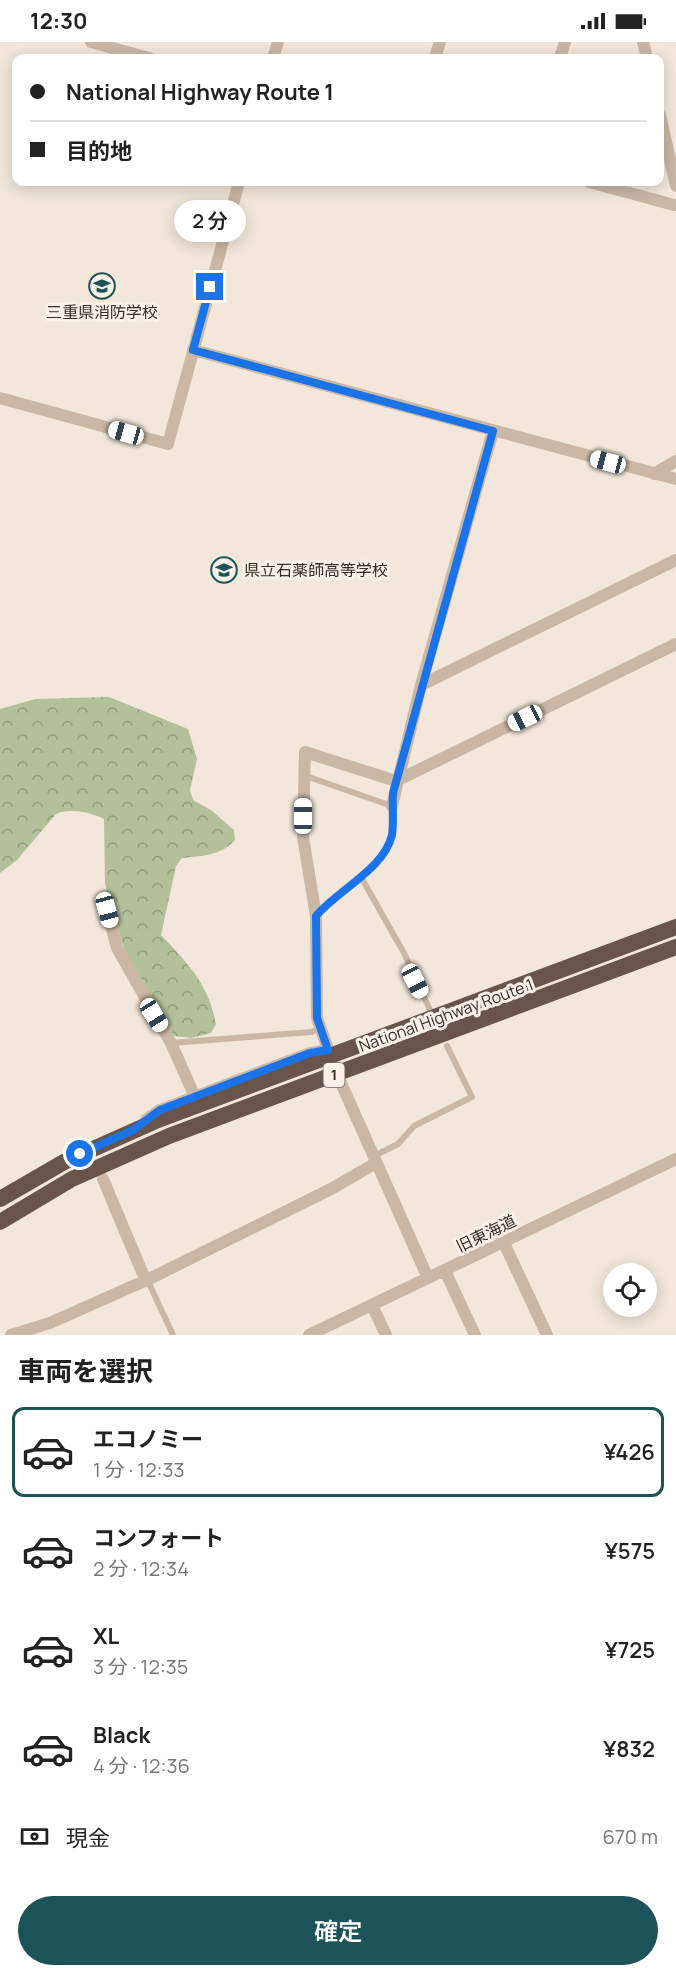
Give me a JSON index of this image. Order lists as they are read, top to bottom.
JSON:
{
  "streets": {
    "highway": ["National Highway Route 1", "1"],
    "street": ["旧東海道"]
  },
  "places": {
    "school or university": ["三重県消防学校", "県立石薬師高等学校"]
  },
  "page": {
    "status": "12:30",
    "banner": ["National Highway Route 1", "目的地"],
    "bubble": "2 分",
    "heading": "車両を選択",
    "list": [
      {
        "name": "エコノミー",
        "note": "1 分 · 12:33",
        "value": "¥426"
      },
      {
        "name": "コンフォート",
        "note": "2 分 · 12:34",
        "value": "¥575"
      },
      {
        "name": "XL",
        "note": "3 分 · 12:35",
        "value": "¥725"
      },
      {
        "name": "Black",
        "note": "4 分 · 12:36",
        "value": "¥832"
      }
    ],
    "pay": ["現金", "670 m"],
    "buttons": "確定"
  }
}
